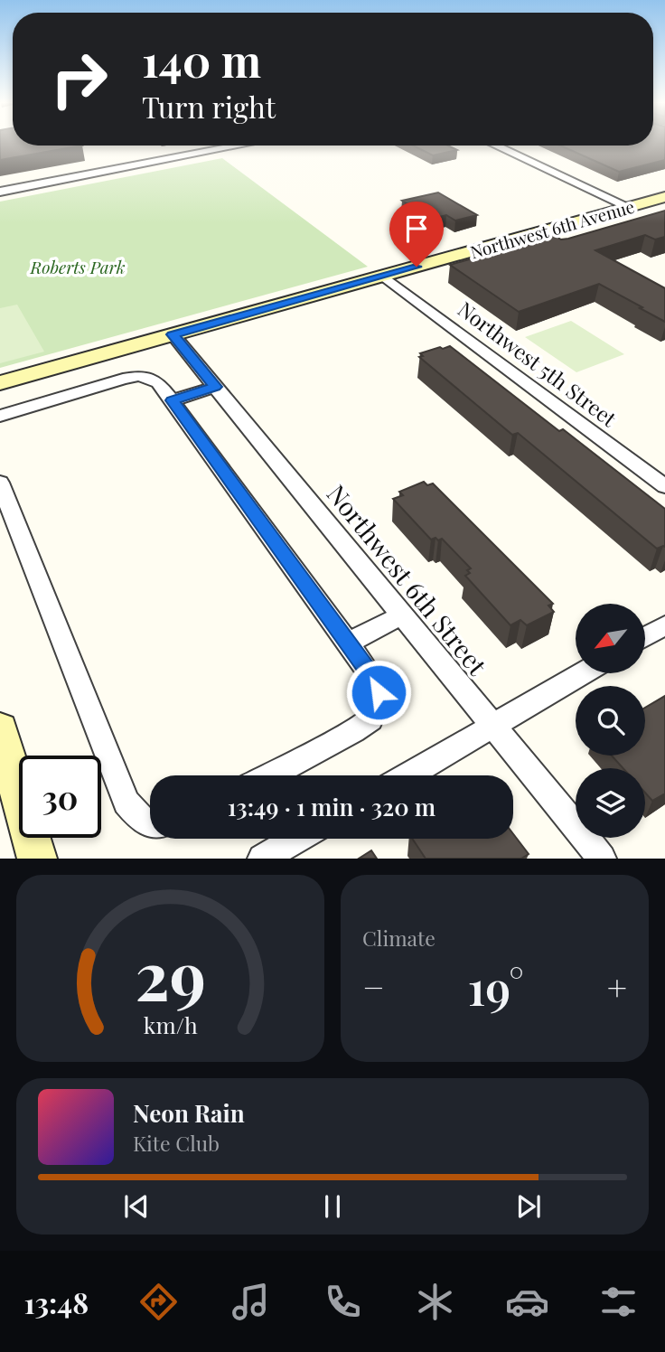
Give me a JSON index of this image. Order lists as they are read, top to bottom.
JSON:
{
  "streets": {
    "street": ["Northwest 6th Avenue", "Northwest 5th Street", "Northwest 6th Street"]
  },
  "crossings": [
    ["Northwest 6th Avenue", "Northwest 5th Street"],
    ["Northwest 6th Avenue", "Northwest 6th Street"]
  ],
  "parks": ["Roberts Park"],
  "north": "bottom left",
  "page": {
    "turn": ["140 m", "Turn right"],
    "limit": "30",
    "trip": "13:49 · 1 min · 320 m",
    "tile": "Climate",
    "heat": ["−", "19°", "+"],
    "song": ["Neon Rain", "Kite Club"],
    "tabs": "13:48",
    "gauge": ["29", "km/h"]
  }
}
